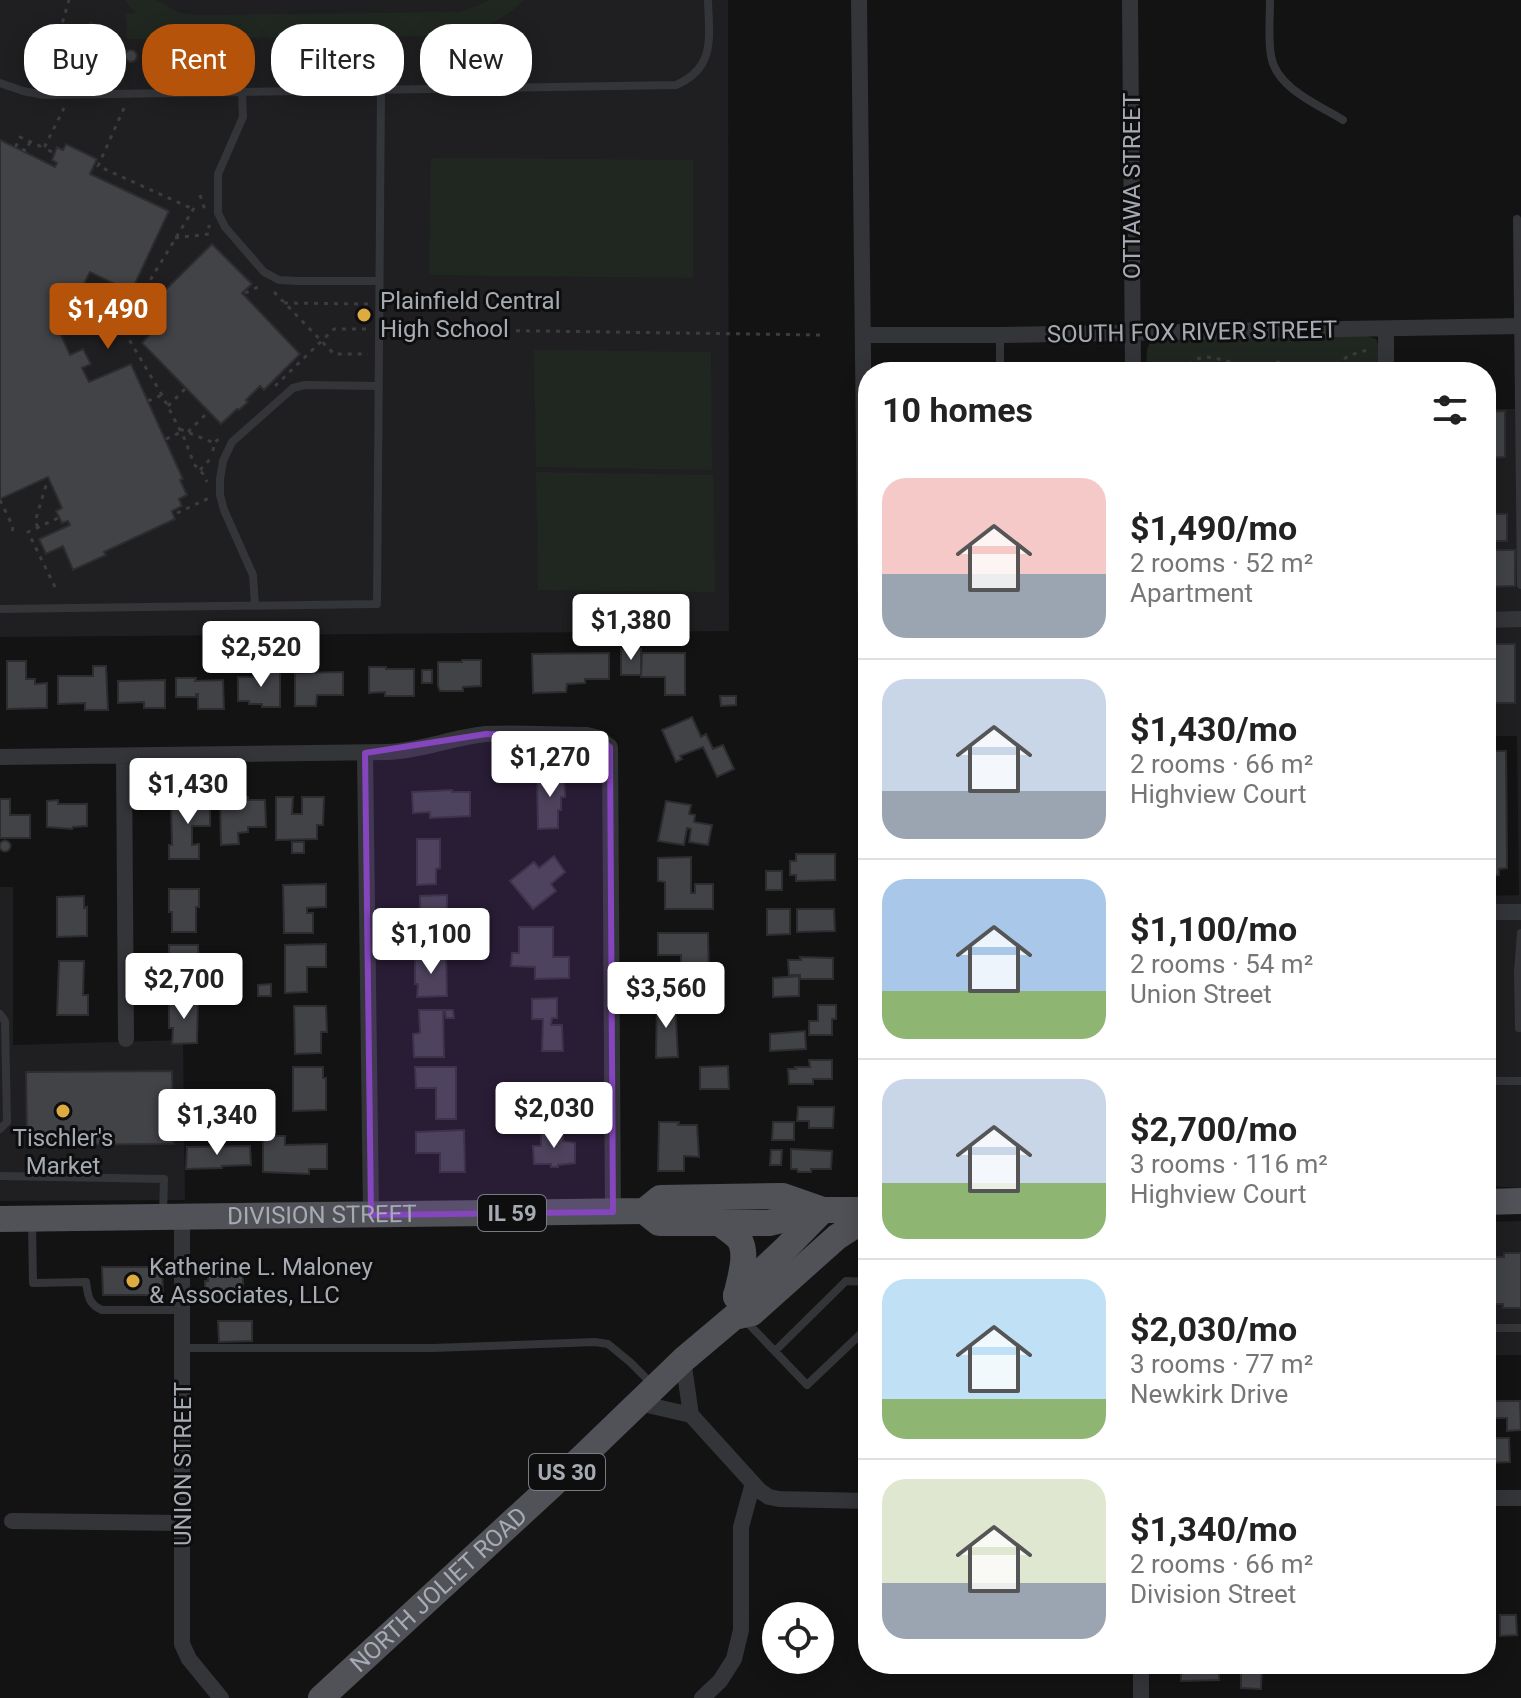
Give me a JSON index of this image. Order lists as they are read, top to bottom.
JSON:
{
  "streets": {
    "main road": [
      "IL 59",
      "DIVISION STREET",
      "US 30",
      "NORTH JOLIET ROAD"
    ],
    "street": ["OTTAWA STREET", "SOUTH FOX RIVER STREET", "UNION STREET"]
  },
  "crossings": [
    ["OTTAWA STREET", "SOUTH FOX RIVER STREET"],
    ["DIVISION STREET", "UNION STREET"],
    ["DIVISION STREET", "NORTH JOLIET ROAD"]
  ],
  "places": ["Plainfield Central High School", "Tischler's Market", "Katherine L. Maloney & Associates, LLC"],
  "page": {
    "chip": [
      "Buy",
      "Rent",
      "Filters",
      "New"
    ],
    "price": [
      "$1,490",
      "$1,380",
      "$2,520",
      "$1,270",
      "$1,430",
      "$1,100",
      "$2,700",
      "$3,560",
      "$2,030",
      "$1,340"
    ],
    "heading": "10 homes",
    "list": [
      {
        "name": "$1,490/mo",
        "note": "2 rooms · 52 m² · Apartment"
      },
      {
        "name": "$1,430/mo",
        "note": "2 rooms · 66 m² · Highview Court"
      },
      {
        "name": "$1,100/mo",
        "note": "2 rooms · 54 m² · Union Street"
      },
      {
        "name": "$2,700/mo",
        "note": "3 rooms · 116 m² · Highview Court"
      },
      {
        "name": "$2,030/mo",
        "note": "3 rooms · 77 m² · Newkirk Drive"
      },
      {
        "name": "$1,340/mo",
        "note": "2 rooms · 66 m² · Division Street"
      }
    ]
  }
}
